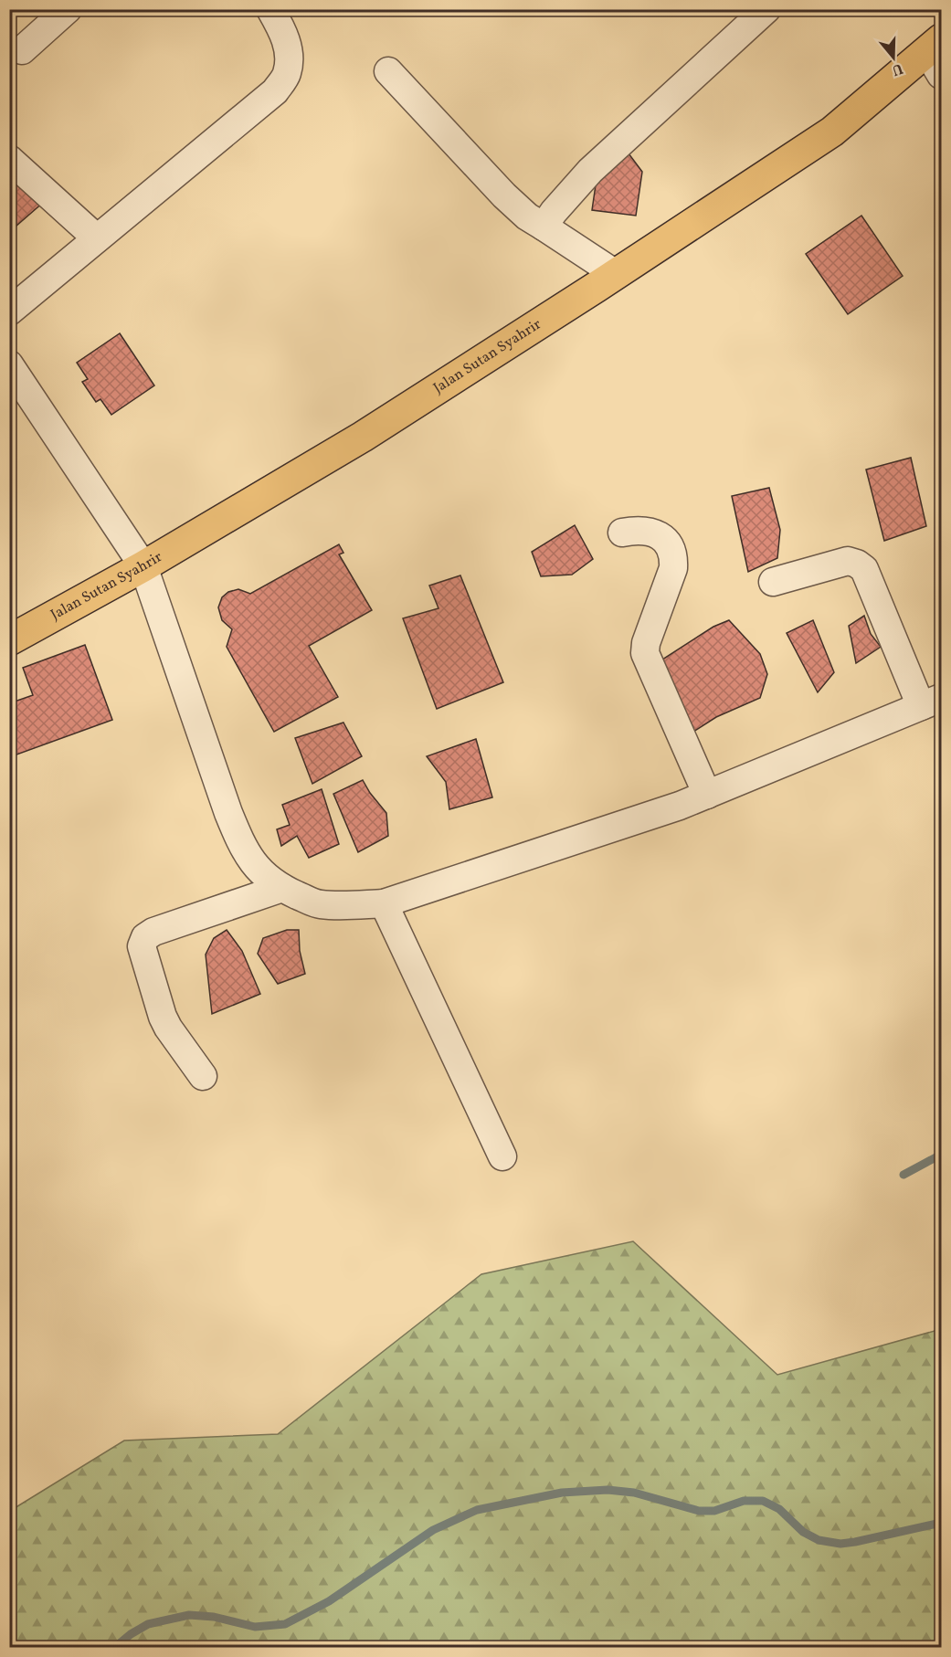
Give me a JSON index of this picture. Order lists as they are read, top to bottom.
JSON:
{
  "streets": {
    "highway": ["Jalan Sutan Syahrir"]
  },
  "north": "bottom"
}
